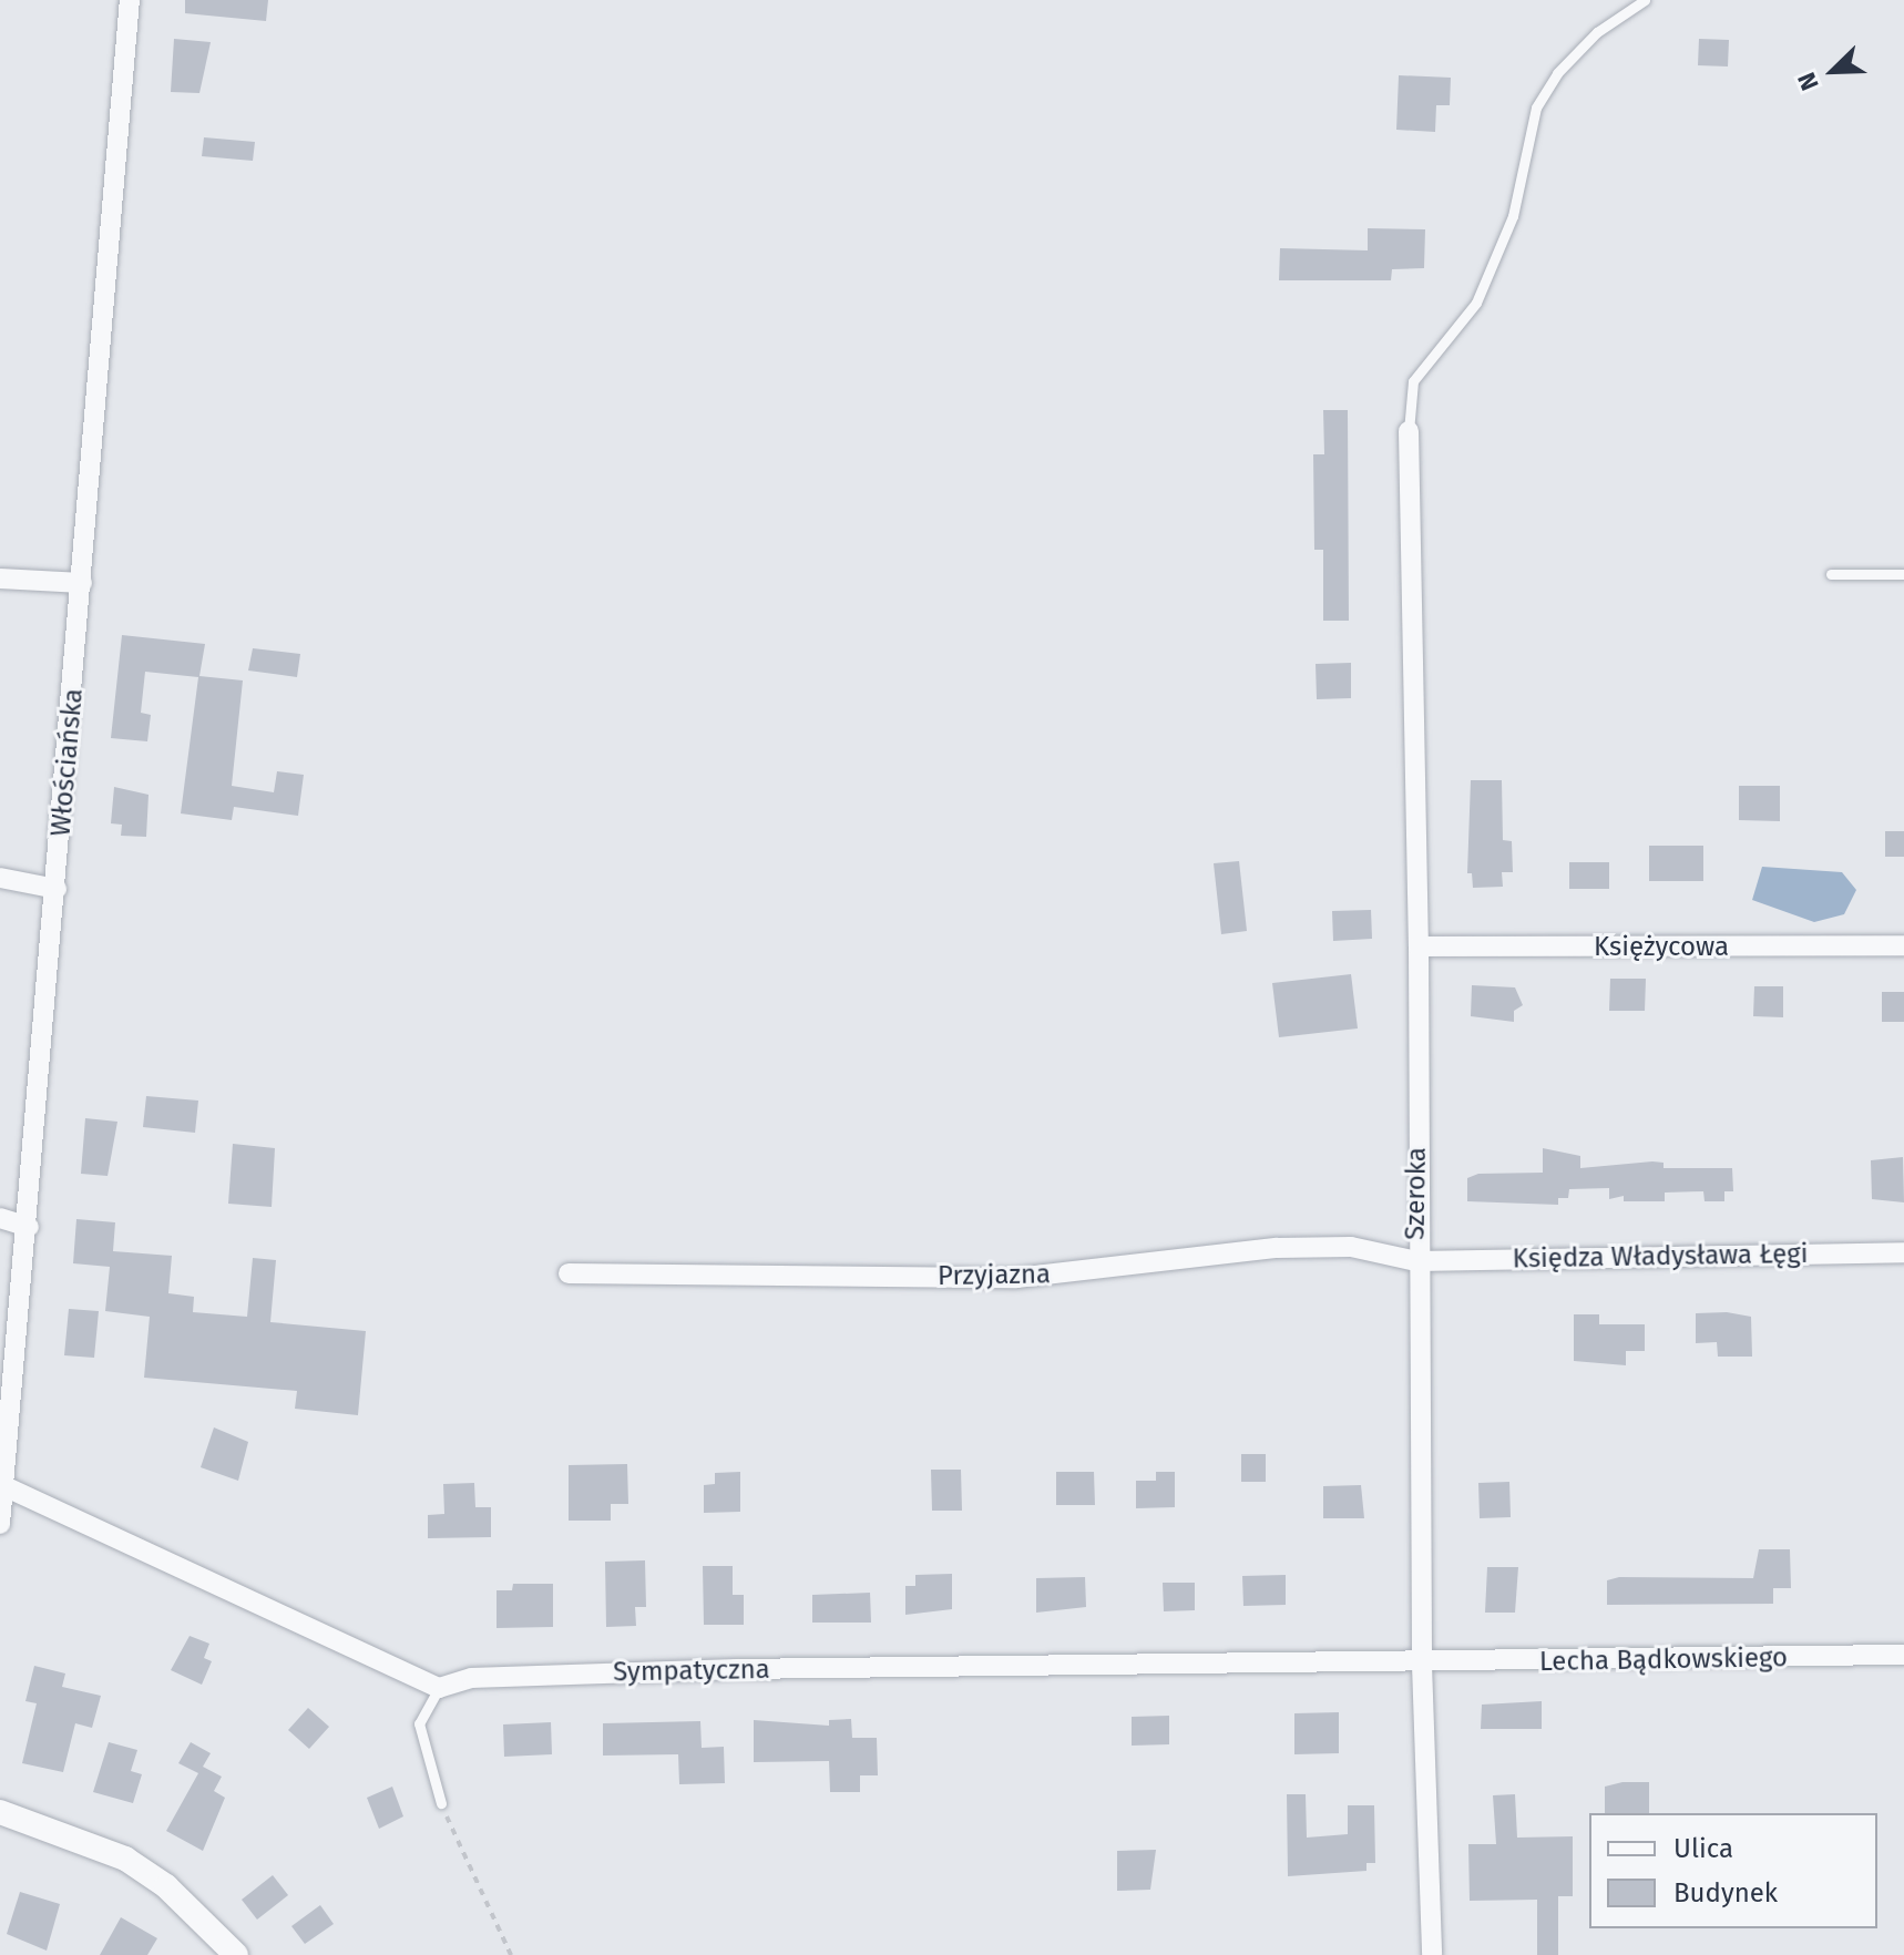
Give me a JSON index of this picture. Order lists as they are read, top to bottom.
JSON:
{
  "streets": {
    "street": [
      "Włościańska",
      "Księżycowa",
      "Szeroka",
      "Księdza Władysława Łęgi",
      "Przyjazna",
      "Lecha Bądkowskiego",
      "Sympatyczna"
    ]
  },
  "crossings": [
    ["Księżycowa", "Szeroka"],
    ["Szeroka", "Księdza Władysława Łęgi"],
    ["Szeroka", "Przyjazna"],
    ["Szeroka", "Lecha Bądkowskiego"],
    ["Szeroka", "Sympatyczna"],
    ["Księdza Władysława Łęgi", "Przyjazna"],
    ["Lecha Bądkowskiego", "Sympatyczna"]
  ],
  "legend": ["Ulica", "Budynek"],
  "north": "bottom left"
}
